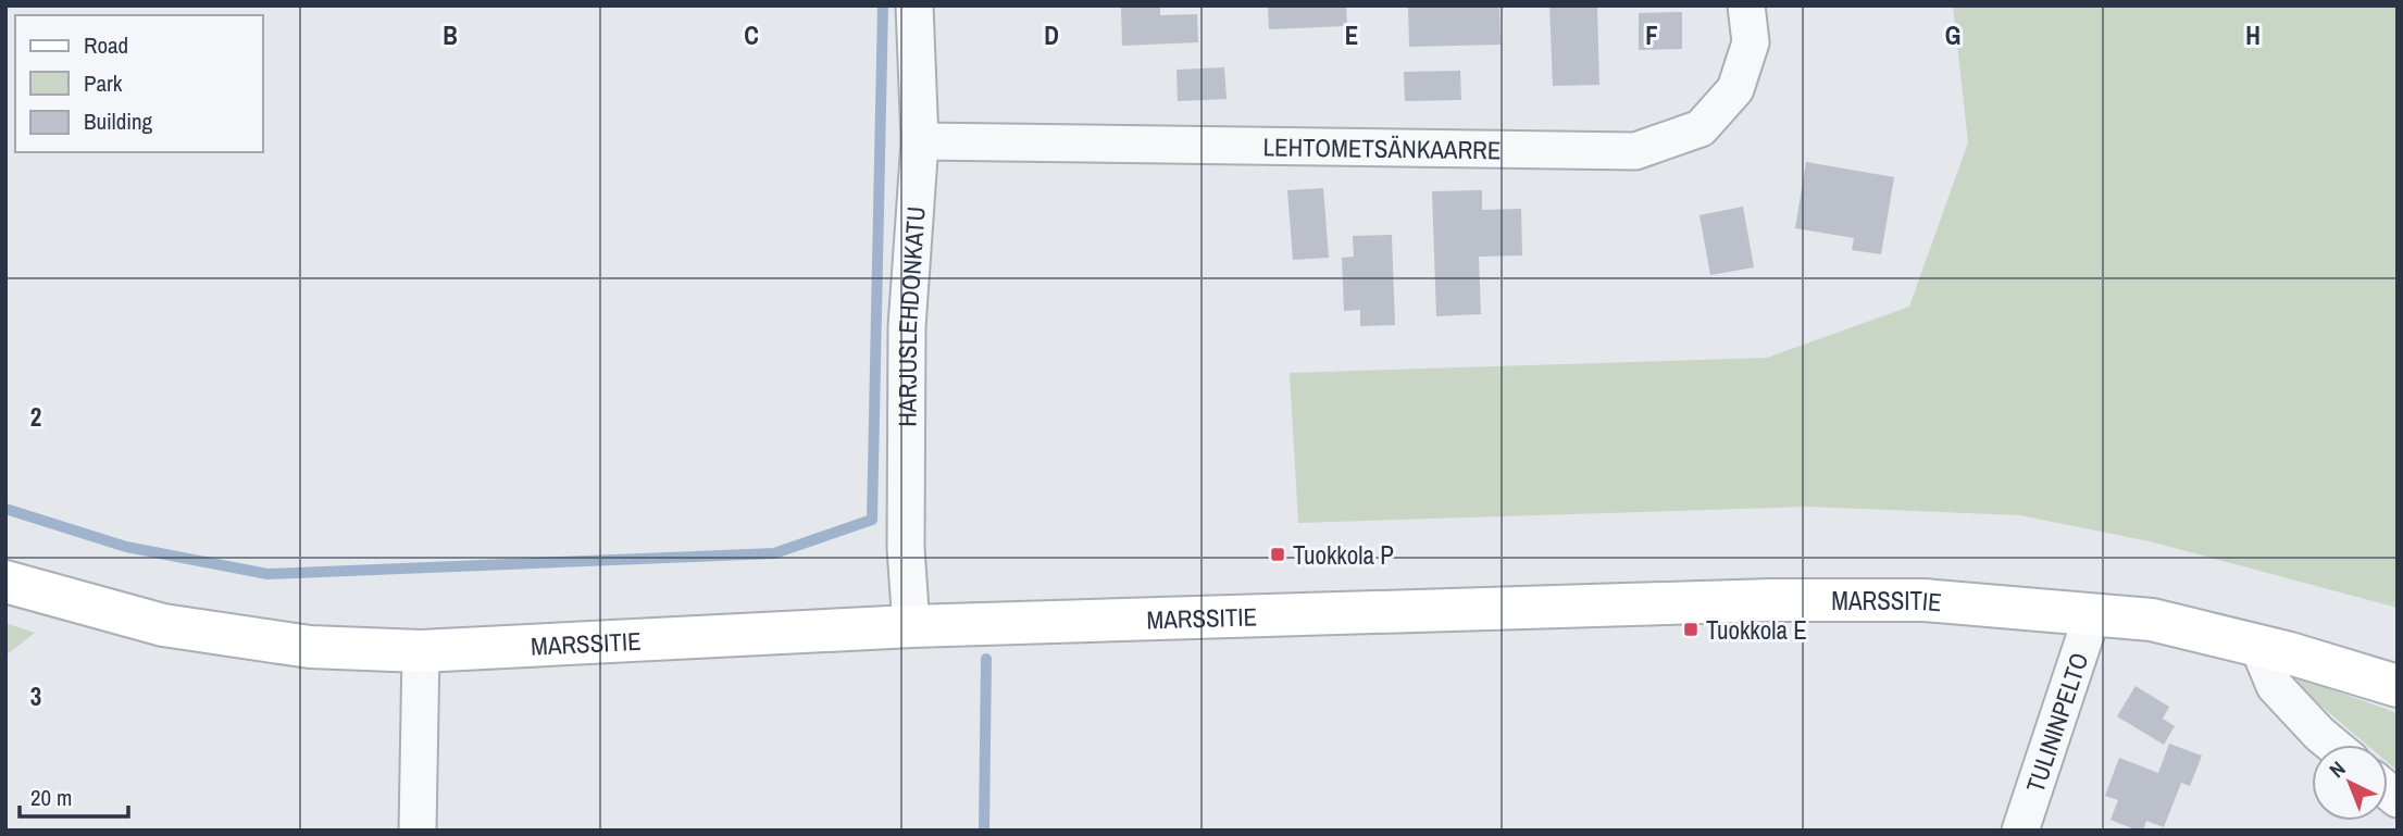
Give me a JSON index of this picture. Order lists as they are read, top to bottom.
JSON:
{
  "streets": {
    "main road": ["MARSSITIE"],
    "street": ["LEHTOMETSÄNKAARRE", "HARJUSLEHDONKATU", "TULININPELTO"]
  },
  "crossings": [
    ["LEHTOMETSÄNKAARRE", "HARJUSLEHDONKATU"],
    ["HARJUSLEHDONKATU", "MARSSITIE"],
    ["MARSSITIE", "TULININPELTO"]
  ],
  "places": {
    "transit": ["Tuokkola P", "Tuokkola E"]
  },
  "legend": ["Road", "Park", "Building"],
  "scale_bar": "20 m",
  "north": "top left",
  "grid": {
    "columns": [
      "B",
      "C",
      "D",
      "E",
      "F",
      "G",
      "H"
    ],
    "rows": ["2", "3"]
  }
}
